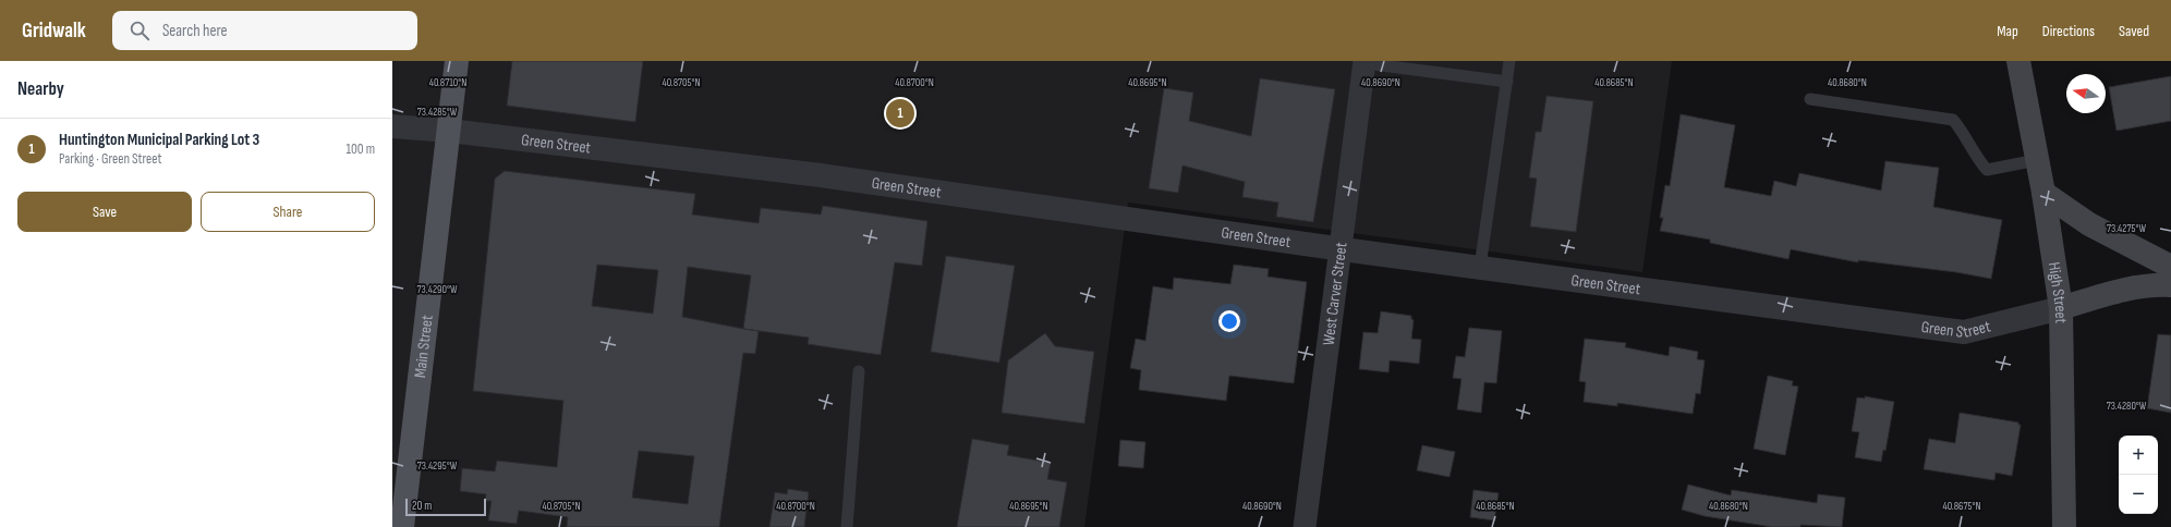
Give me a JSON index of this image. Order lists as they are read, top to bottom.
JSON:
{
  "streets": {
    "main road": ["High Street", "Main Street"],
    "street": ["Green Street", "West Carver Street"]
  },
  "crossings": [
    ["Green Street", "High Street"],
    ["Green Street", "West Carver Street"],
    ["Green Street", "Main Street"]
  ],
  "scale_bar": "20 m",
  "north": "left",
  "page": {
    "header": "Gridwalk",
    "search": "Search here",
    "nav": ["Map", "Directions", "Saved"],
    "heading": "Nearby",
    "pins": "1",
    "list": [
      {
        "mark": "1",
        "name": "Huntington Municipal Parking Lot 3",
        "note": "Parking · Green Street",
        "value": "100 m"
      }
    ],
    "buttons": ["Save", "Share"],
    "map_buttons": ["+", "−"],
    "scale": "20 m"
  },
  "coordinates": [
    "40.8710°N",
    "40.8705°N",
    "40.8700°N",
    "40.8680°N",
    "40.8695°N",
    "40.8690°N",
    "40.8685°N",
    "73.4285°W",
    "73.4275°W",
    "73.4290°W",
    "73.4280°W",
    "73.4295°W",
    "40.8675°N"
  ]
}
